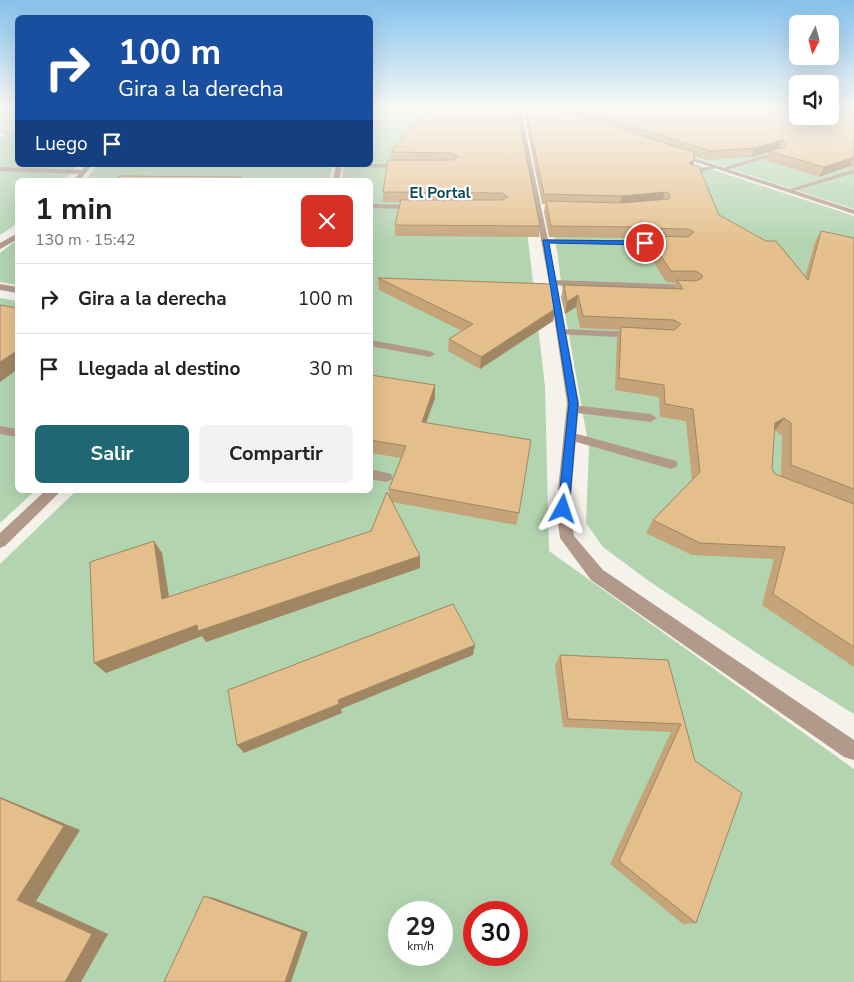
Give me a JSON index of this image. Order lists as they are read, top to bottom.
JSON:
{
  "districts": ["El Portal"],
  "north": "bottom",
  "page": {
    "turn": ["100 m", "Gira a la derecha"],
    "then": "Luego",
    "heading": ["1 min", "130 m · 15:42"],
    "list": [
      {
        "name": "Gira a la derecha",
        "value": "100 m"
      },
      {
        "name": "Llegada al destino",
        "value": "30 m"
      }
    ],
    "buttons": ["Salir", "Compartir"],
    "speed": "29 km/h",
    "limit": "30"
  }
}
